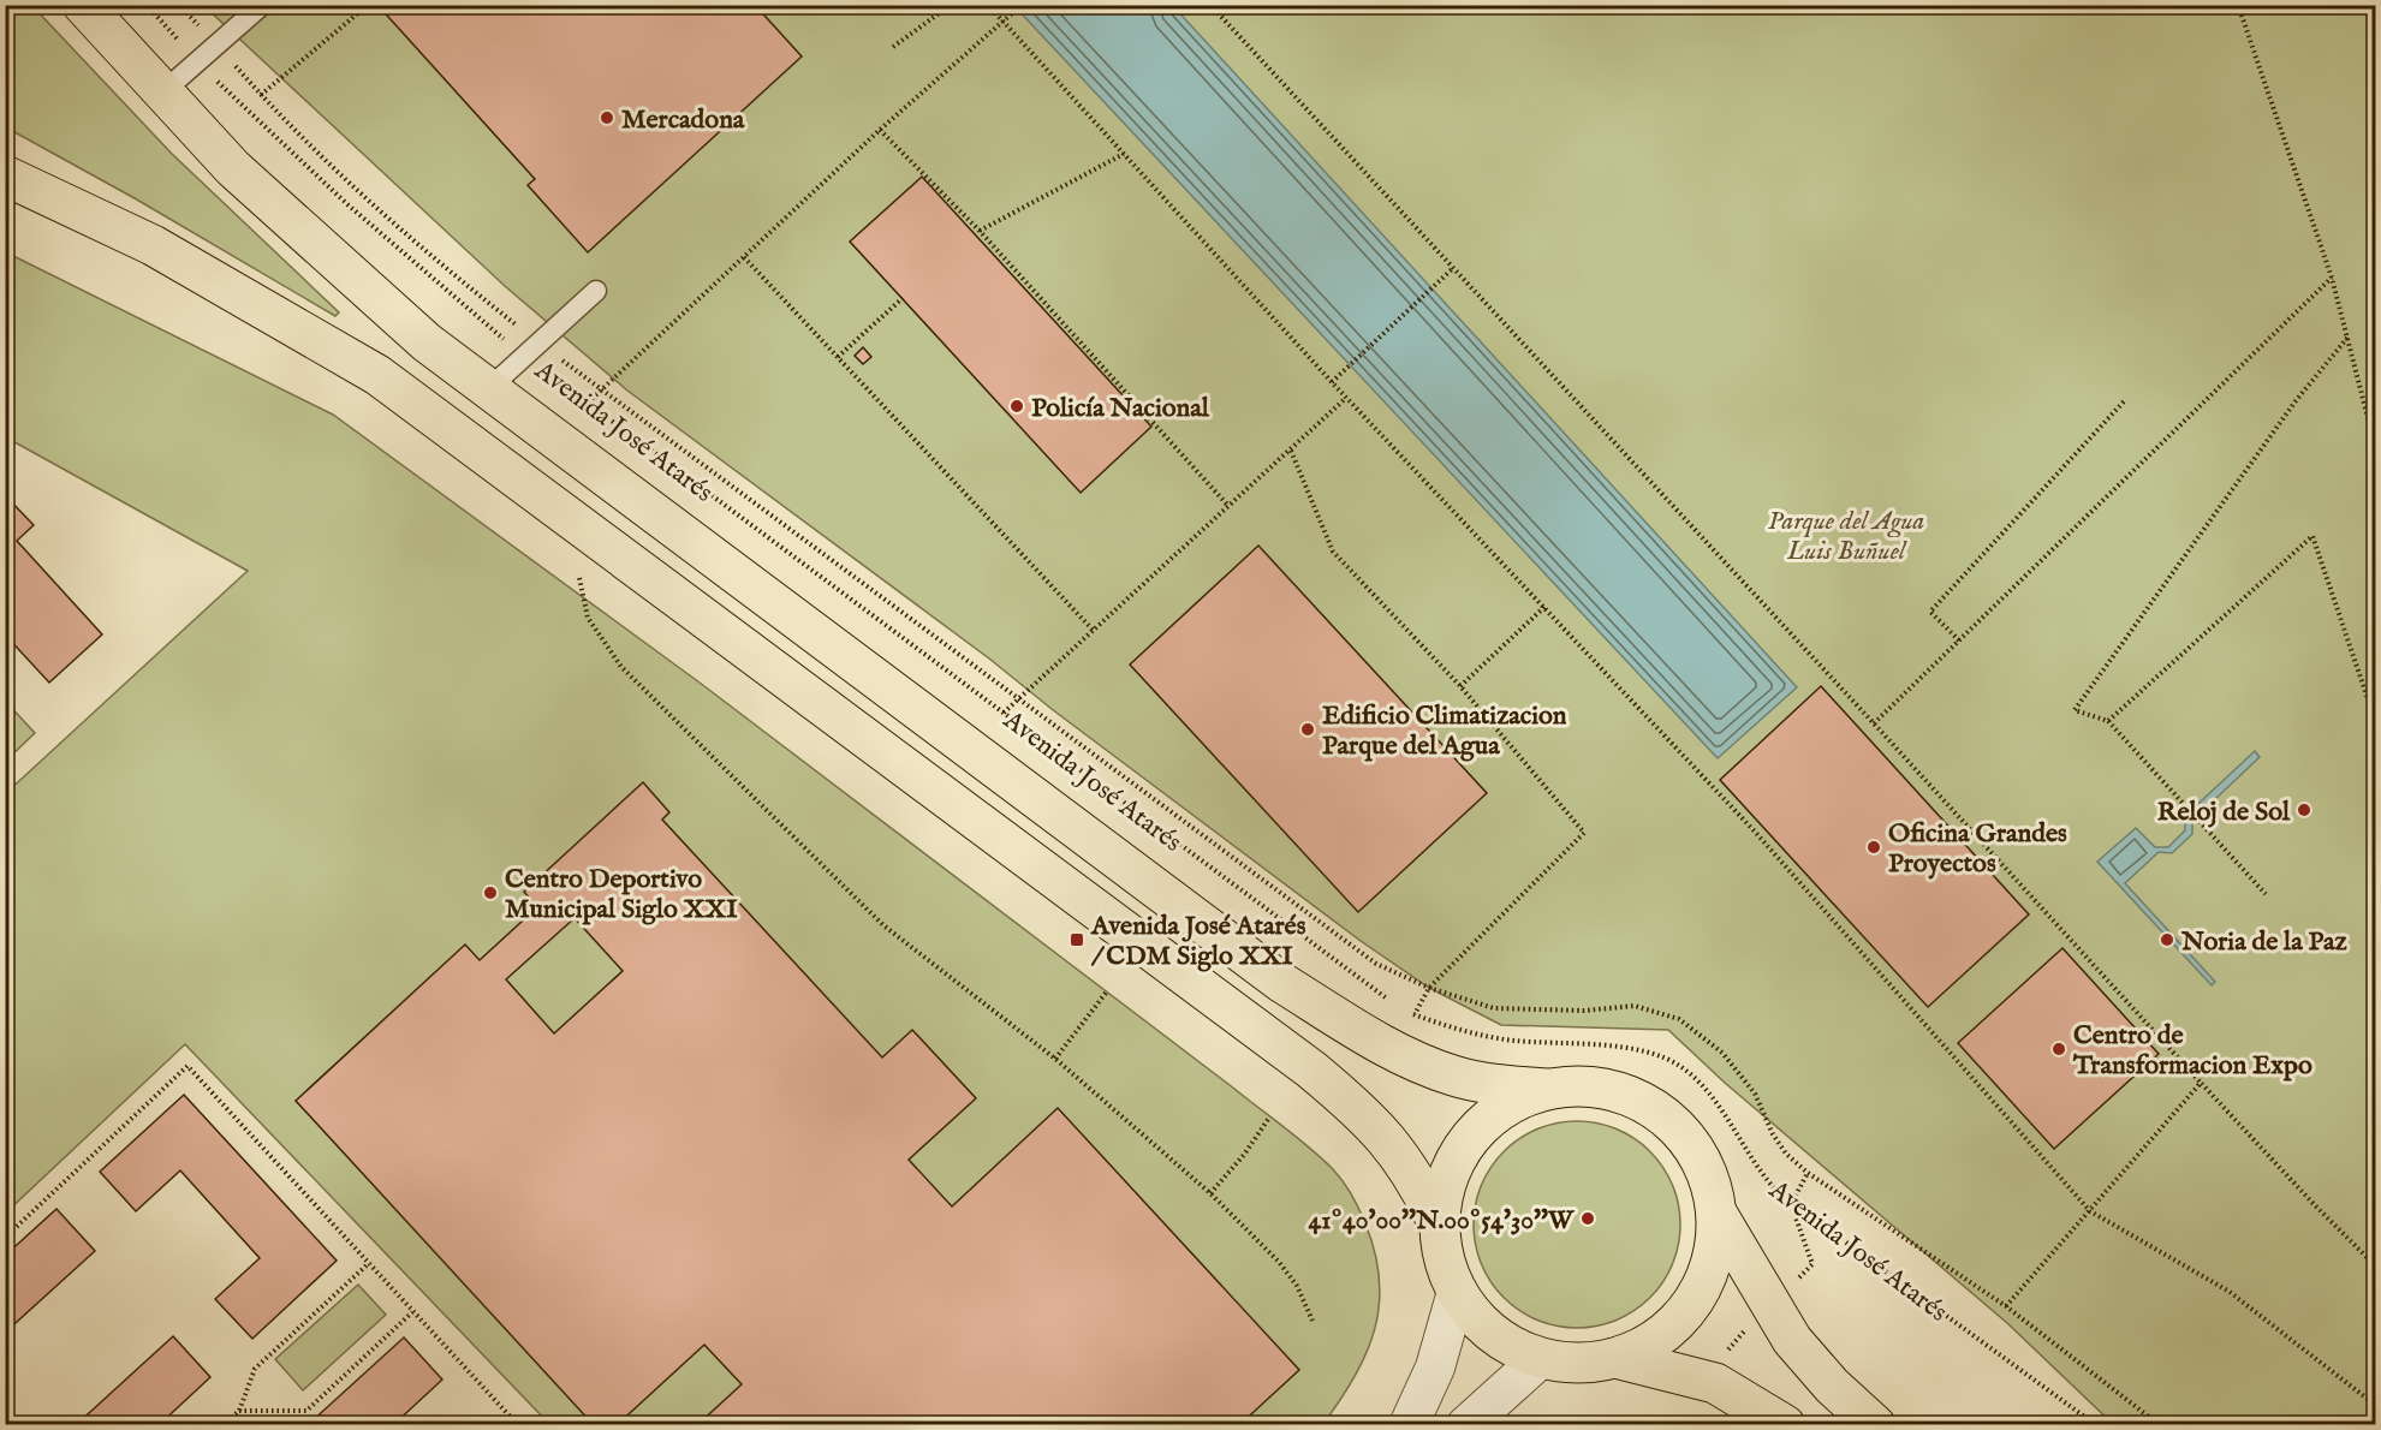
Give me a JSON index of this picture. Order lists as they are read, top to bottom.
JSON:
{
  "streets": {
    "main road": ["Avenida José Atarés"]
  },
  "parks": ["Parque del Agua Luis Buñuel"],
  "places": {
    "other": [
      "Mercadona",
      "Policía Nacional",
      "Edificio Climatizacion Parque del Agua",
      "Reloj de Sol",
      "Oficina Grandes Proyectos",
      "Centro Deportivo Municipal Siglo XXI",
      "Noria de la Paz",
      "Centro de Transformacion Expo",
      "41º40'00''N.00º54'30''W"
    ],
    "transit": ["Avenida José Atarés / CDM Siglo XXI"]
  }
}
